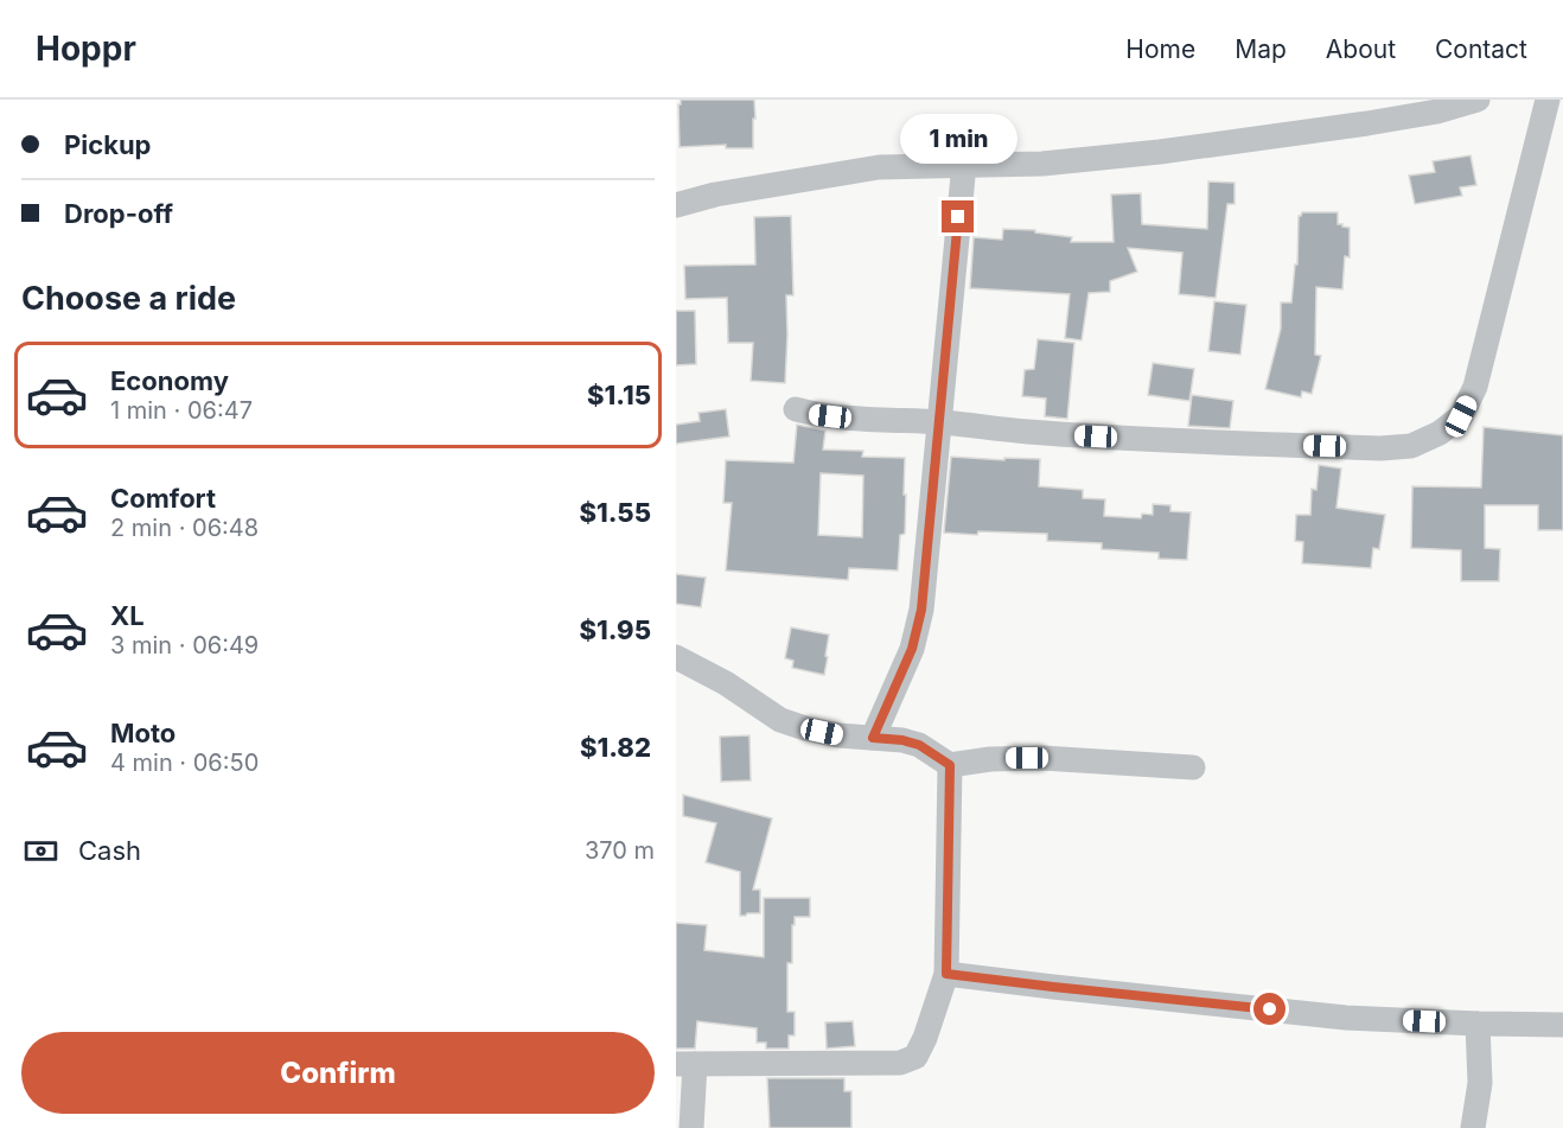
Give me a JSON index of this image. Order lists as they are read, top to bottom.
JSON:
{
  "page": {
    "header": "Hoppr",
    "nav": [
      "Home",
      "Map",
      "About",
      "Contact"
    ],
    "banner": ["Pickup", "Drop-off"],
    "bubble": "1 min",
    "heading": "Choose a ride",
    "list": [
      {
        "name": "Economy",
        "note": "1 min · 06:47",
        "value": "$1.15"
      },
      {
        "name": "Comfort",
        "note": "2 min · 06:48",
        "value": "$1.55"
      },
      {
        "name": "XL",
        "note": "3 min · 06:49",
        "value": "$1.95"
      },
      {
        "name": "Moto",
        "note": "4 min · 06:50",
        "value": "$1.82"
      }
    ],
    "pay": ["Cash", "370 m"],
    "buttons": "Confirm"
  }
}
